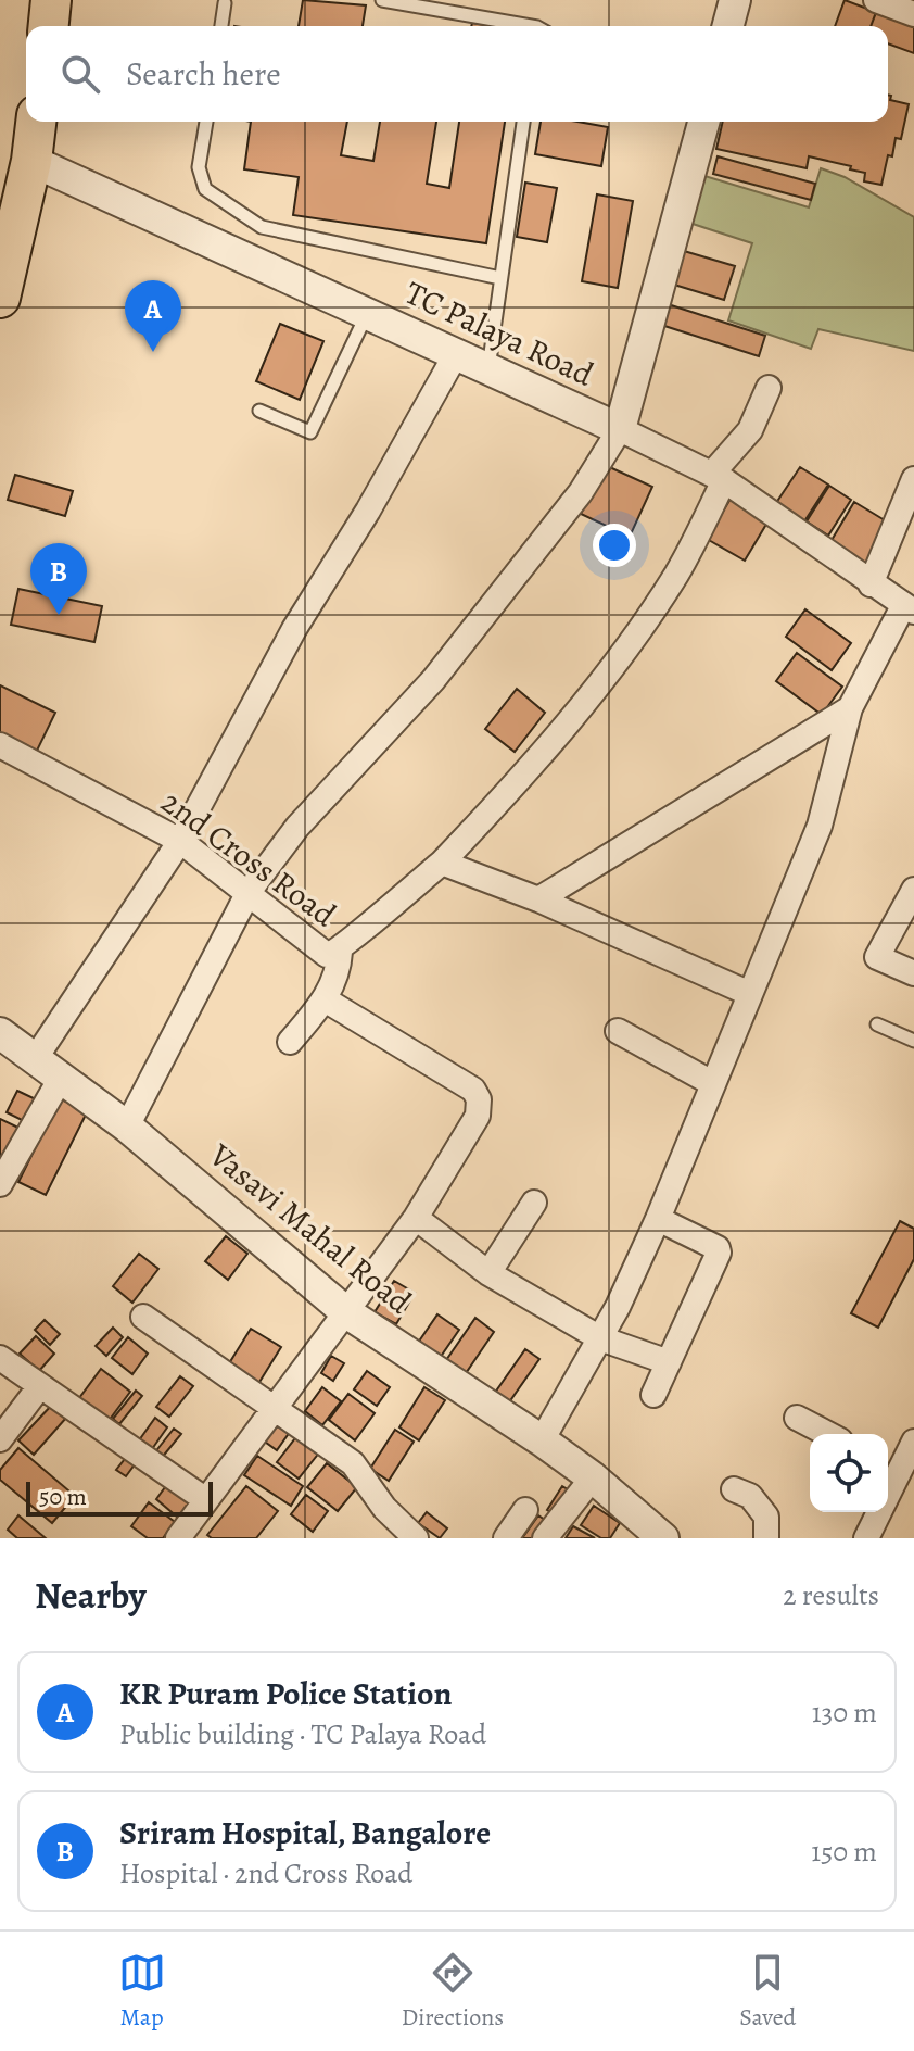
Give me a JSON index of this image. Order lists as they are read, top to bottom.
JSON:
{
  "streets": {
    "street": ["TC Palaya Road", "2nd Cross Road", "Vasavi Mahal Road"]
  },
  "crossings": [
    ["TC Palaya Road", "2nd Cross Road"]
  ],
  "scale_bar": "50 m",
  "page": {
    "search": "Search here",
    "pins": ["A", "B"],
    "scale": "50 m",
    "heading": ["Nearby", "2 results"],
    "list": [
      {
        "mark": "A",
        "name": "KR Puram Police Station",
        "note": "Public building · TC Palaya Road",
        "value": "130 m"
      },
      {
        "mark": "B",
        "name": "Sriram Hospital, Bangalore",
        "note": "Hospital · 2nd Cross Road",
        "value": "150 m"
      }
    ],
    "nav": ["Map", "Directions", "Saved"]
  }
}
